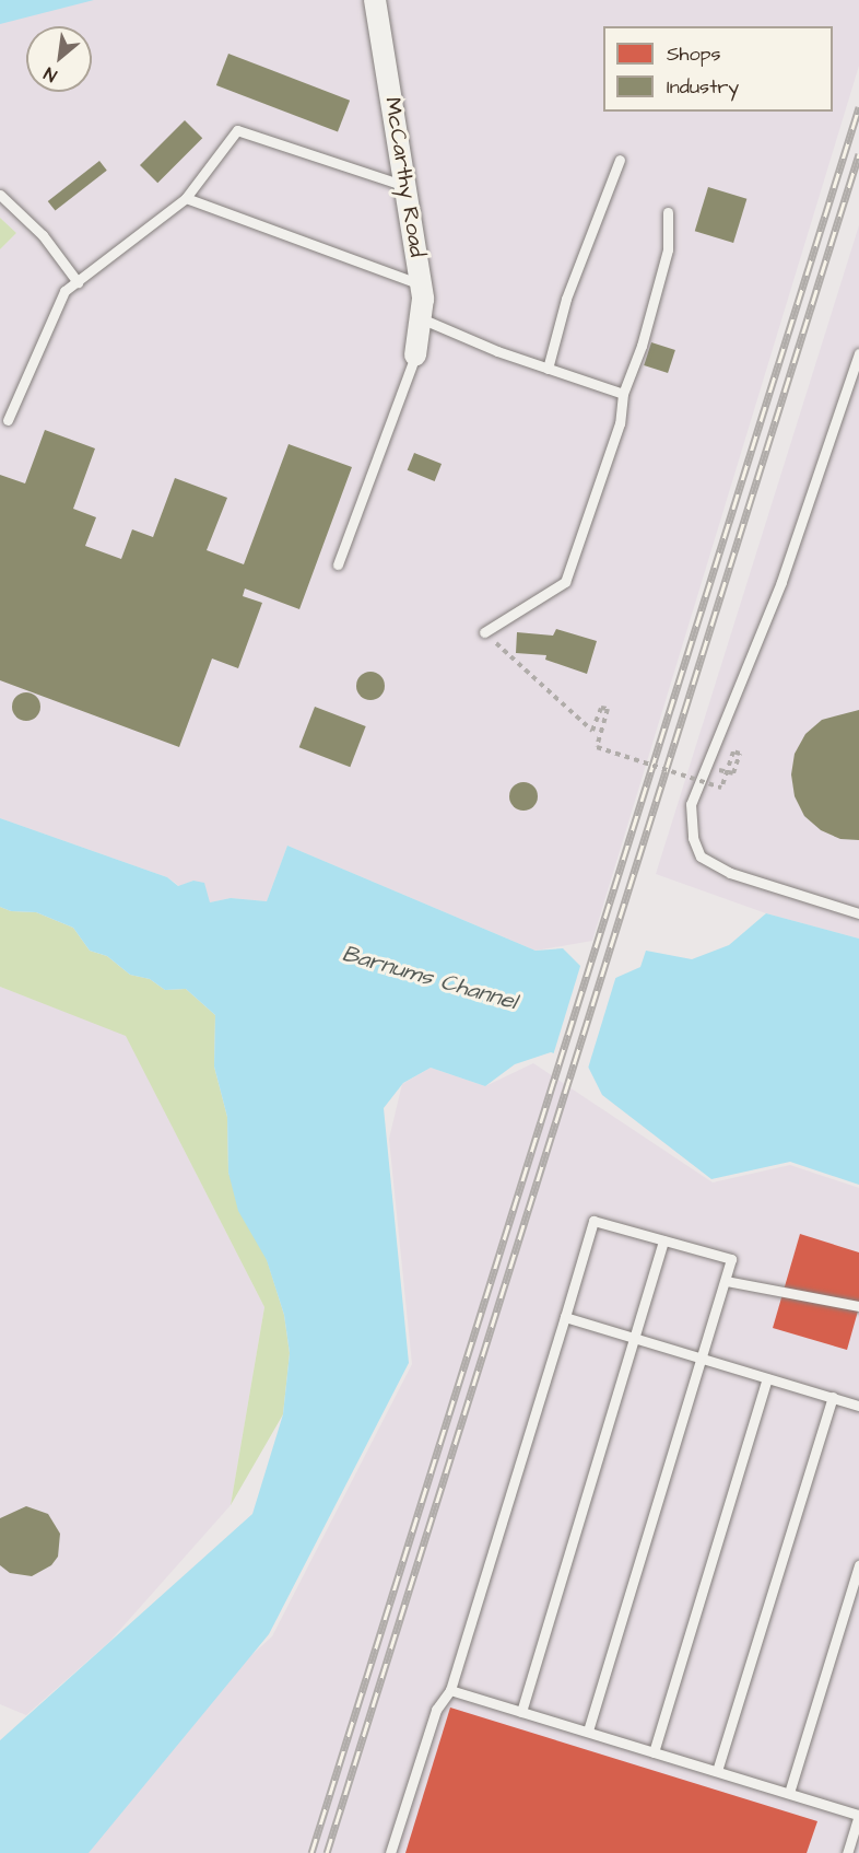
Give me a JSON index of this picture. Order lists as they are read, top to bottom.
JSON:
{
  "streets": {
    "street": ["McCarthy Road"]
  },
  "water": ["Barnums Channel"],
  "legend": ["Shops", "Industry"],
  "north": "bottom left"
}
